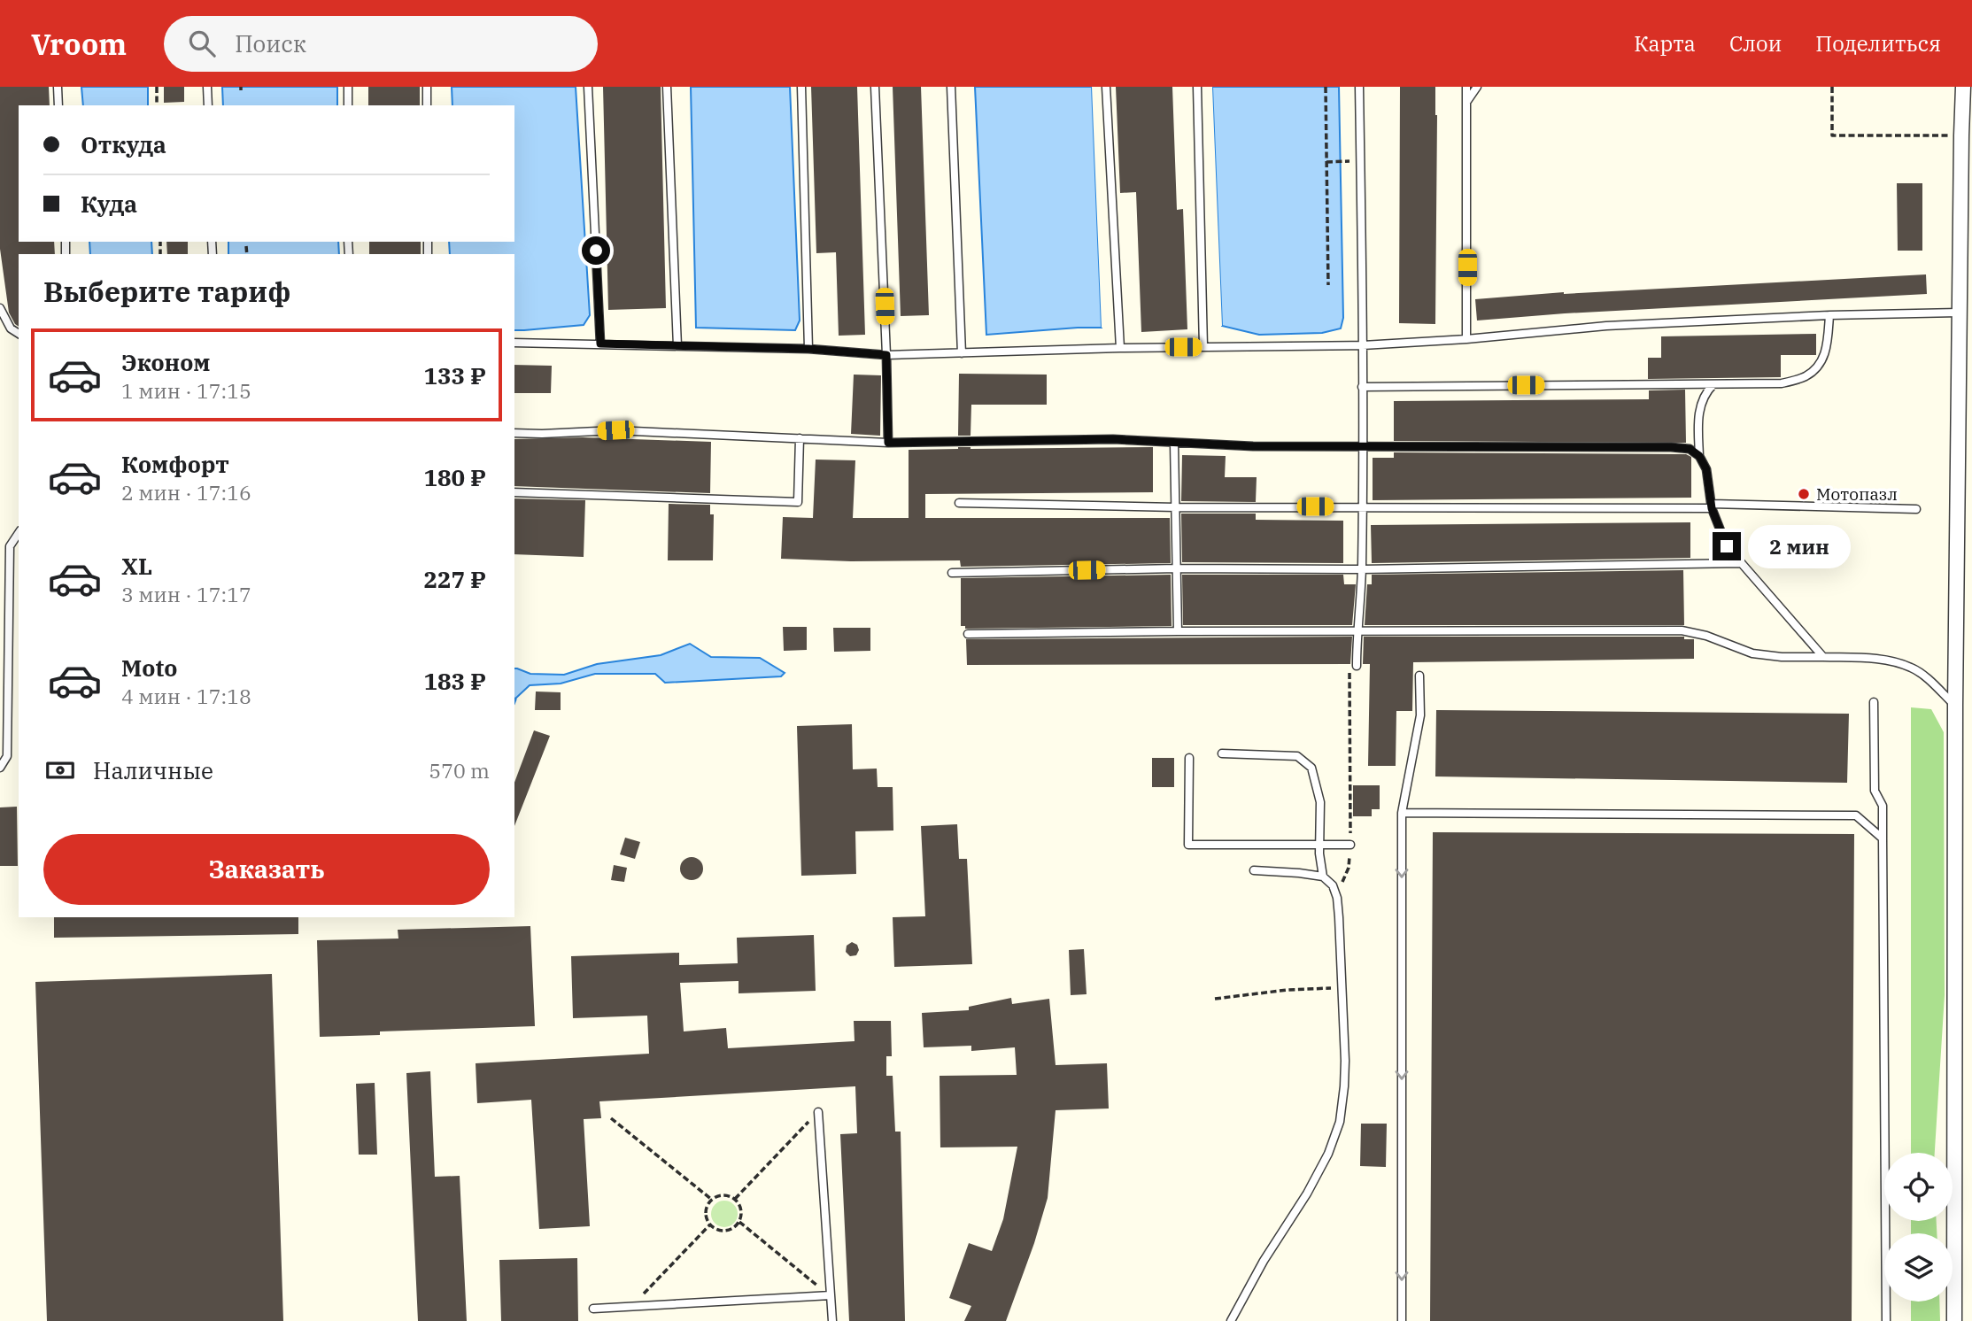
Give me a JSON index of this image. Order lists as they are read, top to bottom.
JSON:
{
  "places": ["Мотопазл"],
  "page": {
    "header": "Vroom",
    "search": "Поиск",
    "nav": ["Карта", "Слои", "Поделиться"],
    "banner": ["Откуда", "Куда"],
    "heading": "Выберите тариф",
    "list": [
      {
        "name": "Эконом",
        "note": "1 мин · 17:15",
        "value": "133 ₽"
      },
      {
        "name": "Комфорт",
        "note": "2 мин · 17:16",
        "value": "180 ₽"
      },
      {
        "name": "XL",
        "note": "3 мин · 17:17",
        "value": "227 ₽"
      },
      {
        "name": "Moto",
        "note": "4 мин · 17:18",
        "value": "183 ₽"
      }
    ],
    "bubble": "2 мин",
    "pay": ["Наличные", "570 m"],
    "buttons": "Заказать"
  }
}
